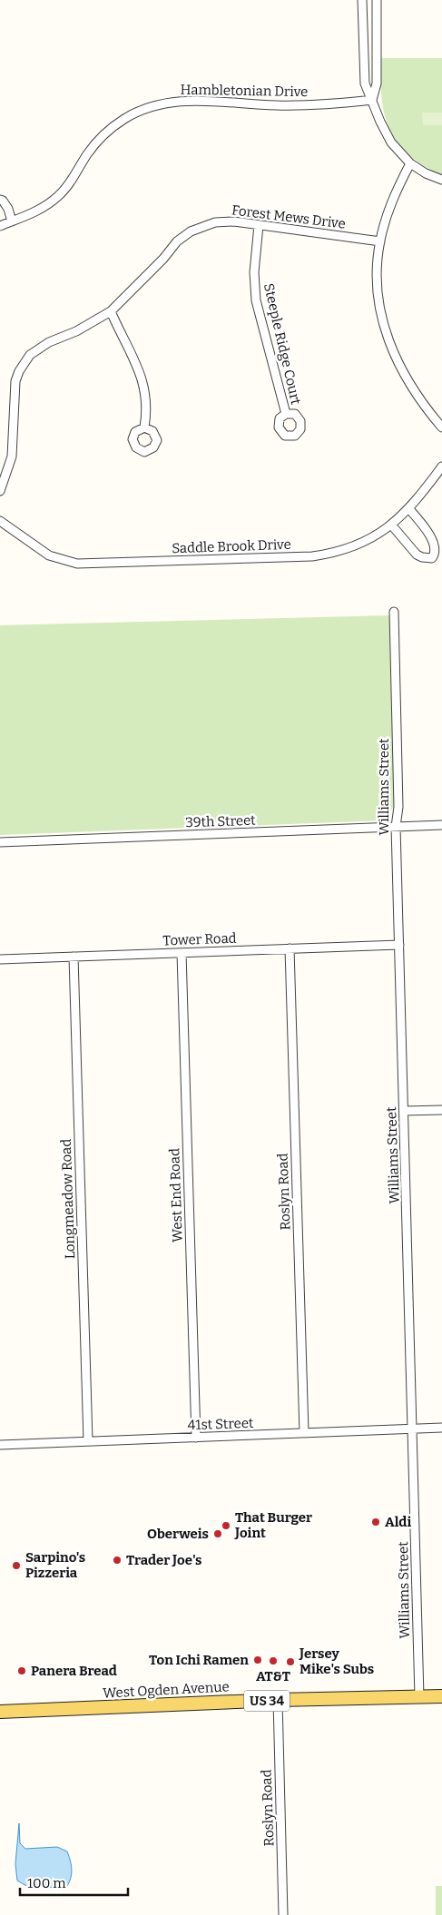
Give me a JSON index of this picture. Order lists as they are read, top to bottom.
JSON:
{
  "streets": {
    "main road": ["West Ogden Avenue", "US 34"],
    "street": [
      "Hambletonian Drive",
      "Forest Mews Drive",
      "Steeple Ridge Court",
      "Saddle Brook Drive",
      "Williams Street",
      "39th Street",
      "Tower Road",
      "Roslyn Road",
      "West End Road",
      "Longmeadow Road",
      "41st Street"
    ]
  },
  "crossings": [
    ["Forest Mews Drive", "Steeple Ridge Court"],
    ["Williams Street", "39th Street"],
    ["Williams Street", "Tower Road"],
    ["Williams Street", "41st Street"],
    ["Williams Street", "West Ogden Avenue"],
    ["Tower Road", "Roslyn Road"],
    ["Tower Road", "West End Road"],
    ["Tower Road", "Longmeadow Road"],
    ["Roslyn Road", "41st Street"],
    ["Roslyn Road", "West Ogden Avenue"],
    ["West End Road", "41st Street"],
    ["Longmeadow Road", "41st Street"]
  ],
  "places": [
    "Aldi",
    "That Burger Joint",
    "Oberweis",
    "Trader Joe's",
    "Sarpino's Pizzeria",
    "Ton Ichi Ramen",
    "AT&T",
    "Jersey Mike's Subs",
    "Panera Bread"
  ],
  "scale_bar": "100 m"
}
